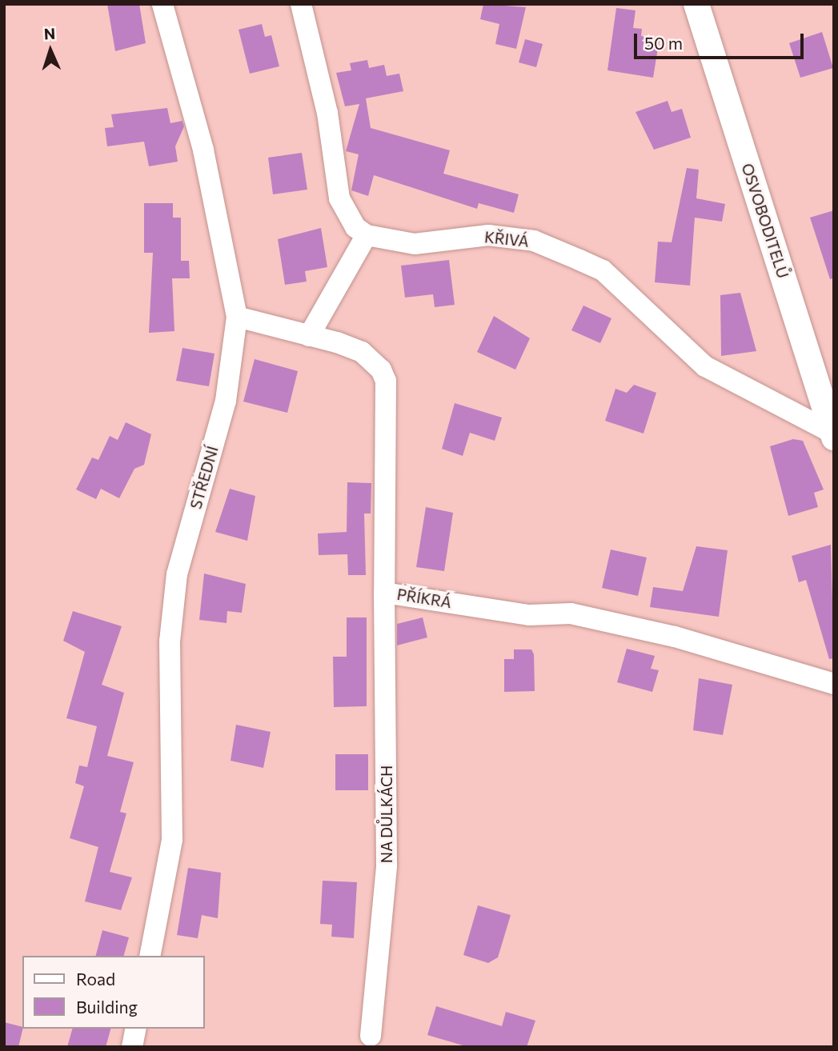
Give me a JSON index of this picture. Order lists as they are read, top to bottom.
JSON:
{
  "streets": {
    "street": [
      "OSVOBODITELŮ",
      "KŘIVÁ",
      "STŘEDNÍ",
      "PŘÍKRÁ",
      "NA DŮLKÁCH"
    ]
  },
  "crossings": [
    ["OSVOBODITELŮ", "KŘIVÁ"],
    ["STŘEDNÍ", "PŘÍKRÁ"],
    ["PŘÍKRÁ", "NA DŮLKÁCH"]
  ],
  "legend": ["Road", "Building"],
  "scale_bar": "50 m",
  "north": "top"
}
